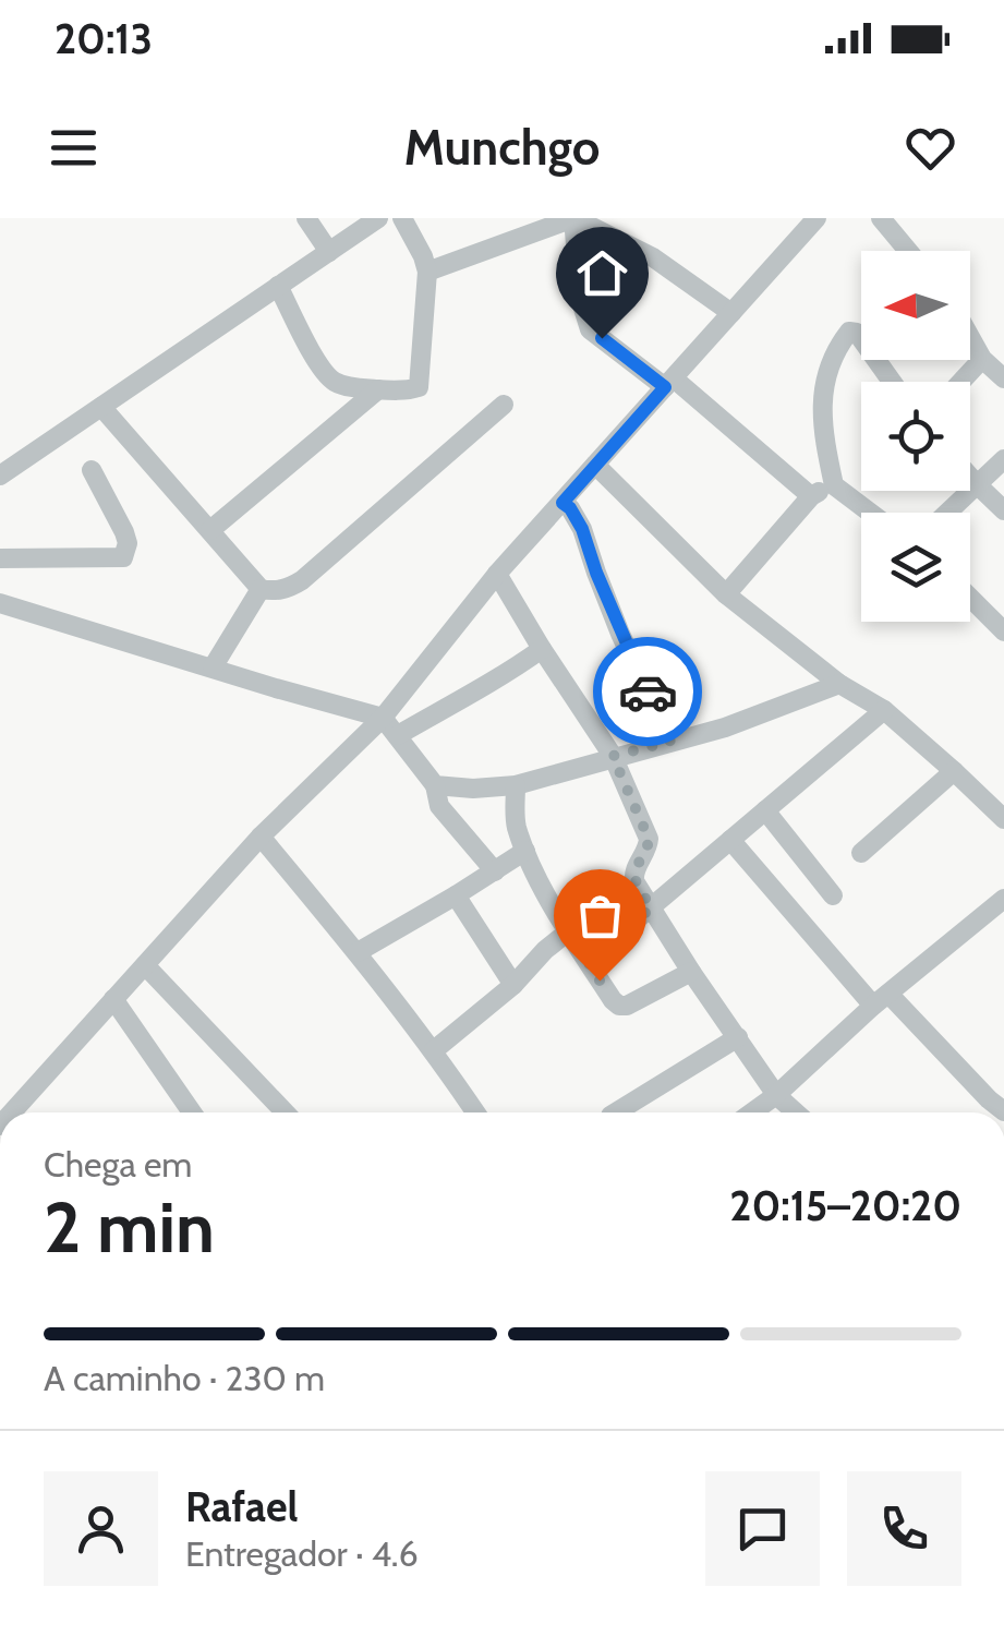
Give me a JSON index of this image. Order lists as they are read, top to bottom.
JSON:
{
  "north": "left",
  "page": {
    "status": "20:13",
    "header": "Munchgo",
    "heading": ["2 min", "Chega em", "20:15–20:20"],
    "panel": ["Rafael", "Entregador · 4.6"],
    "bar": "A caminho · 230 m"
  }
}
